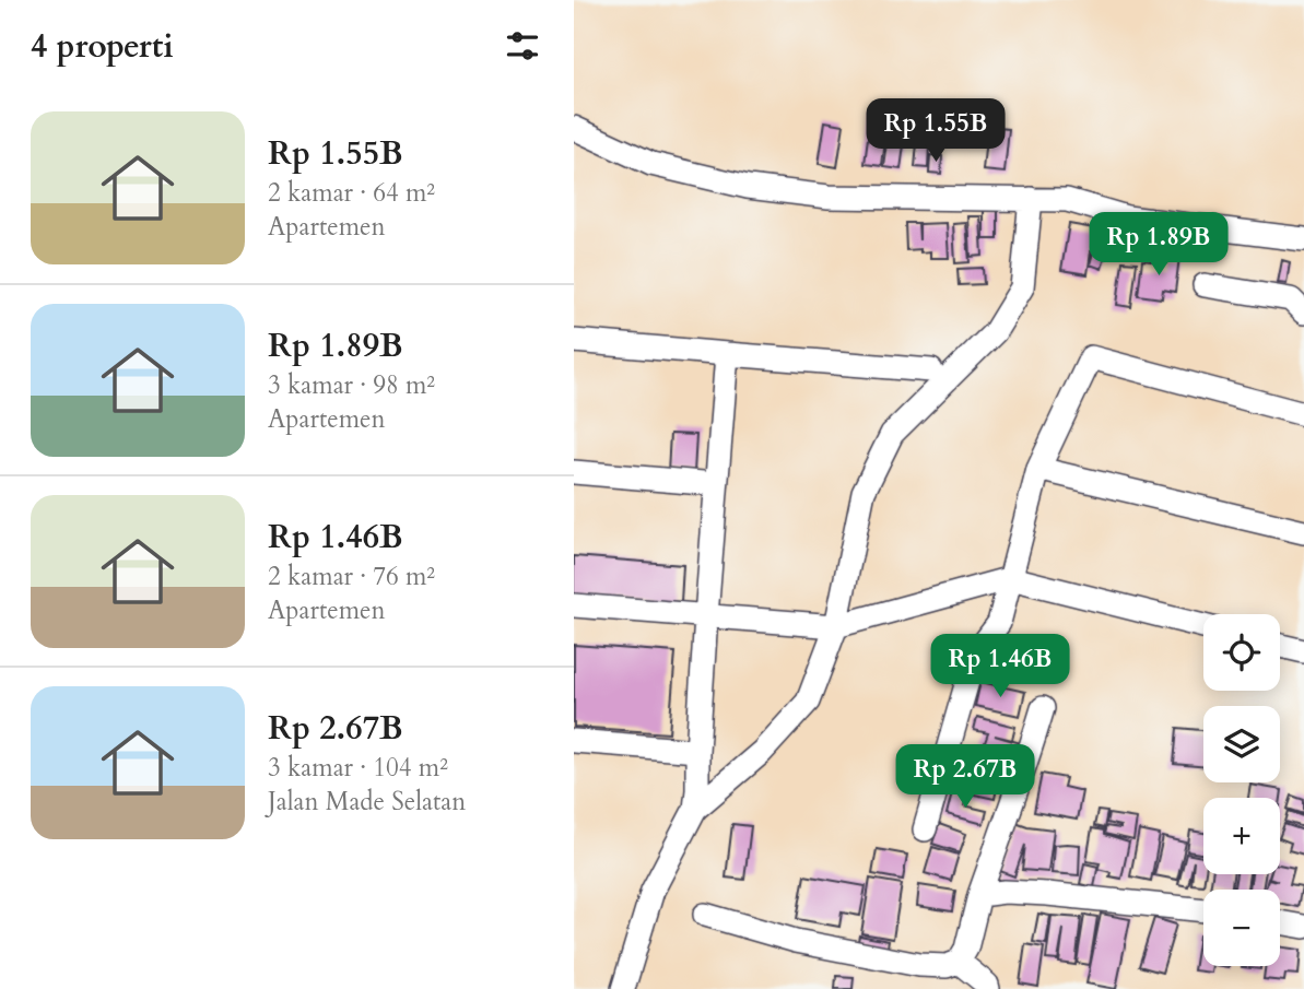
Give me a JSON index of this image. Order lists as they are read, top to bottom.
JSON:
{
  "page": {
    "heading": "4 properti",
    "list": [
      {
        "name": "Rp 1.55B",
        "note": "2 kamar · 64 m² · Apartemen"
      },
      {
        "name": "Rp 1.89B",
        "note": "3 kamar · 98 m² · Apartemen"
      },
      {
        "name": "Rp 1.46B",
        "note": "2 kamar · 76 m² · Apartemen"
      },
      {
        "name": "Rp 2.67B",
        "note": "3 kamar · 104 m² · Jalan Made Selatan"
      }
    ],
    "price": [
      "Rp 1.55B",
      "Rp 1.89B",
      "Rp 1.46B",
      "Rp 2.67B"
    ],
    "map_buttons": ["+", "−"]
  }
}
